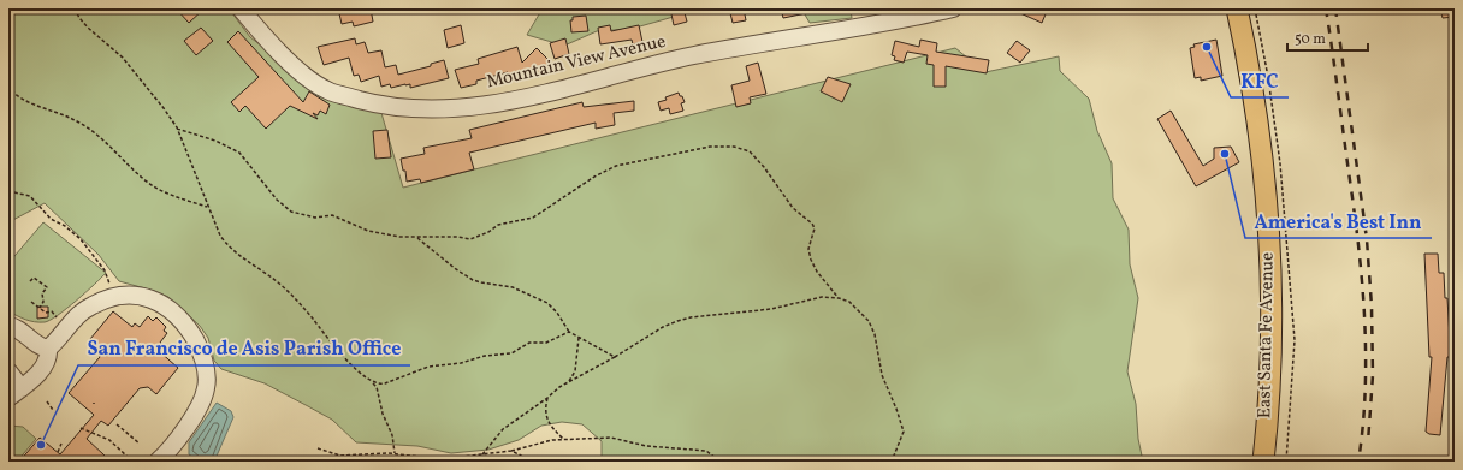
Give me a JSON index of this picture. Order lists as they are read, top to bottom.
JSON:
{
  "streets": {
    "main road": ["East Santa Fe Avenue"],
    "street": ["Mountain View Avenue"]
  },
  "places": ["KFC", "America's Best Inn", "San Francisco de Asis Parish Office"],
  "scale_bar": "50 m"
}
